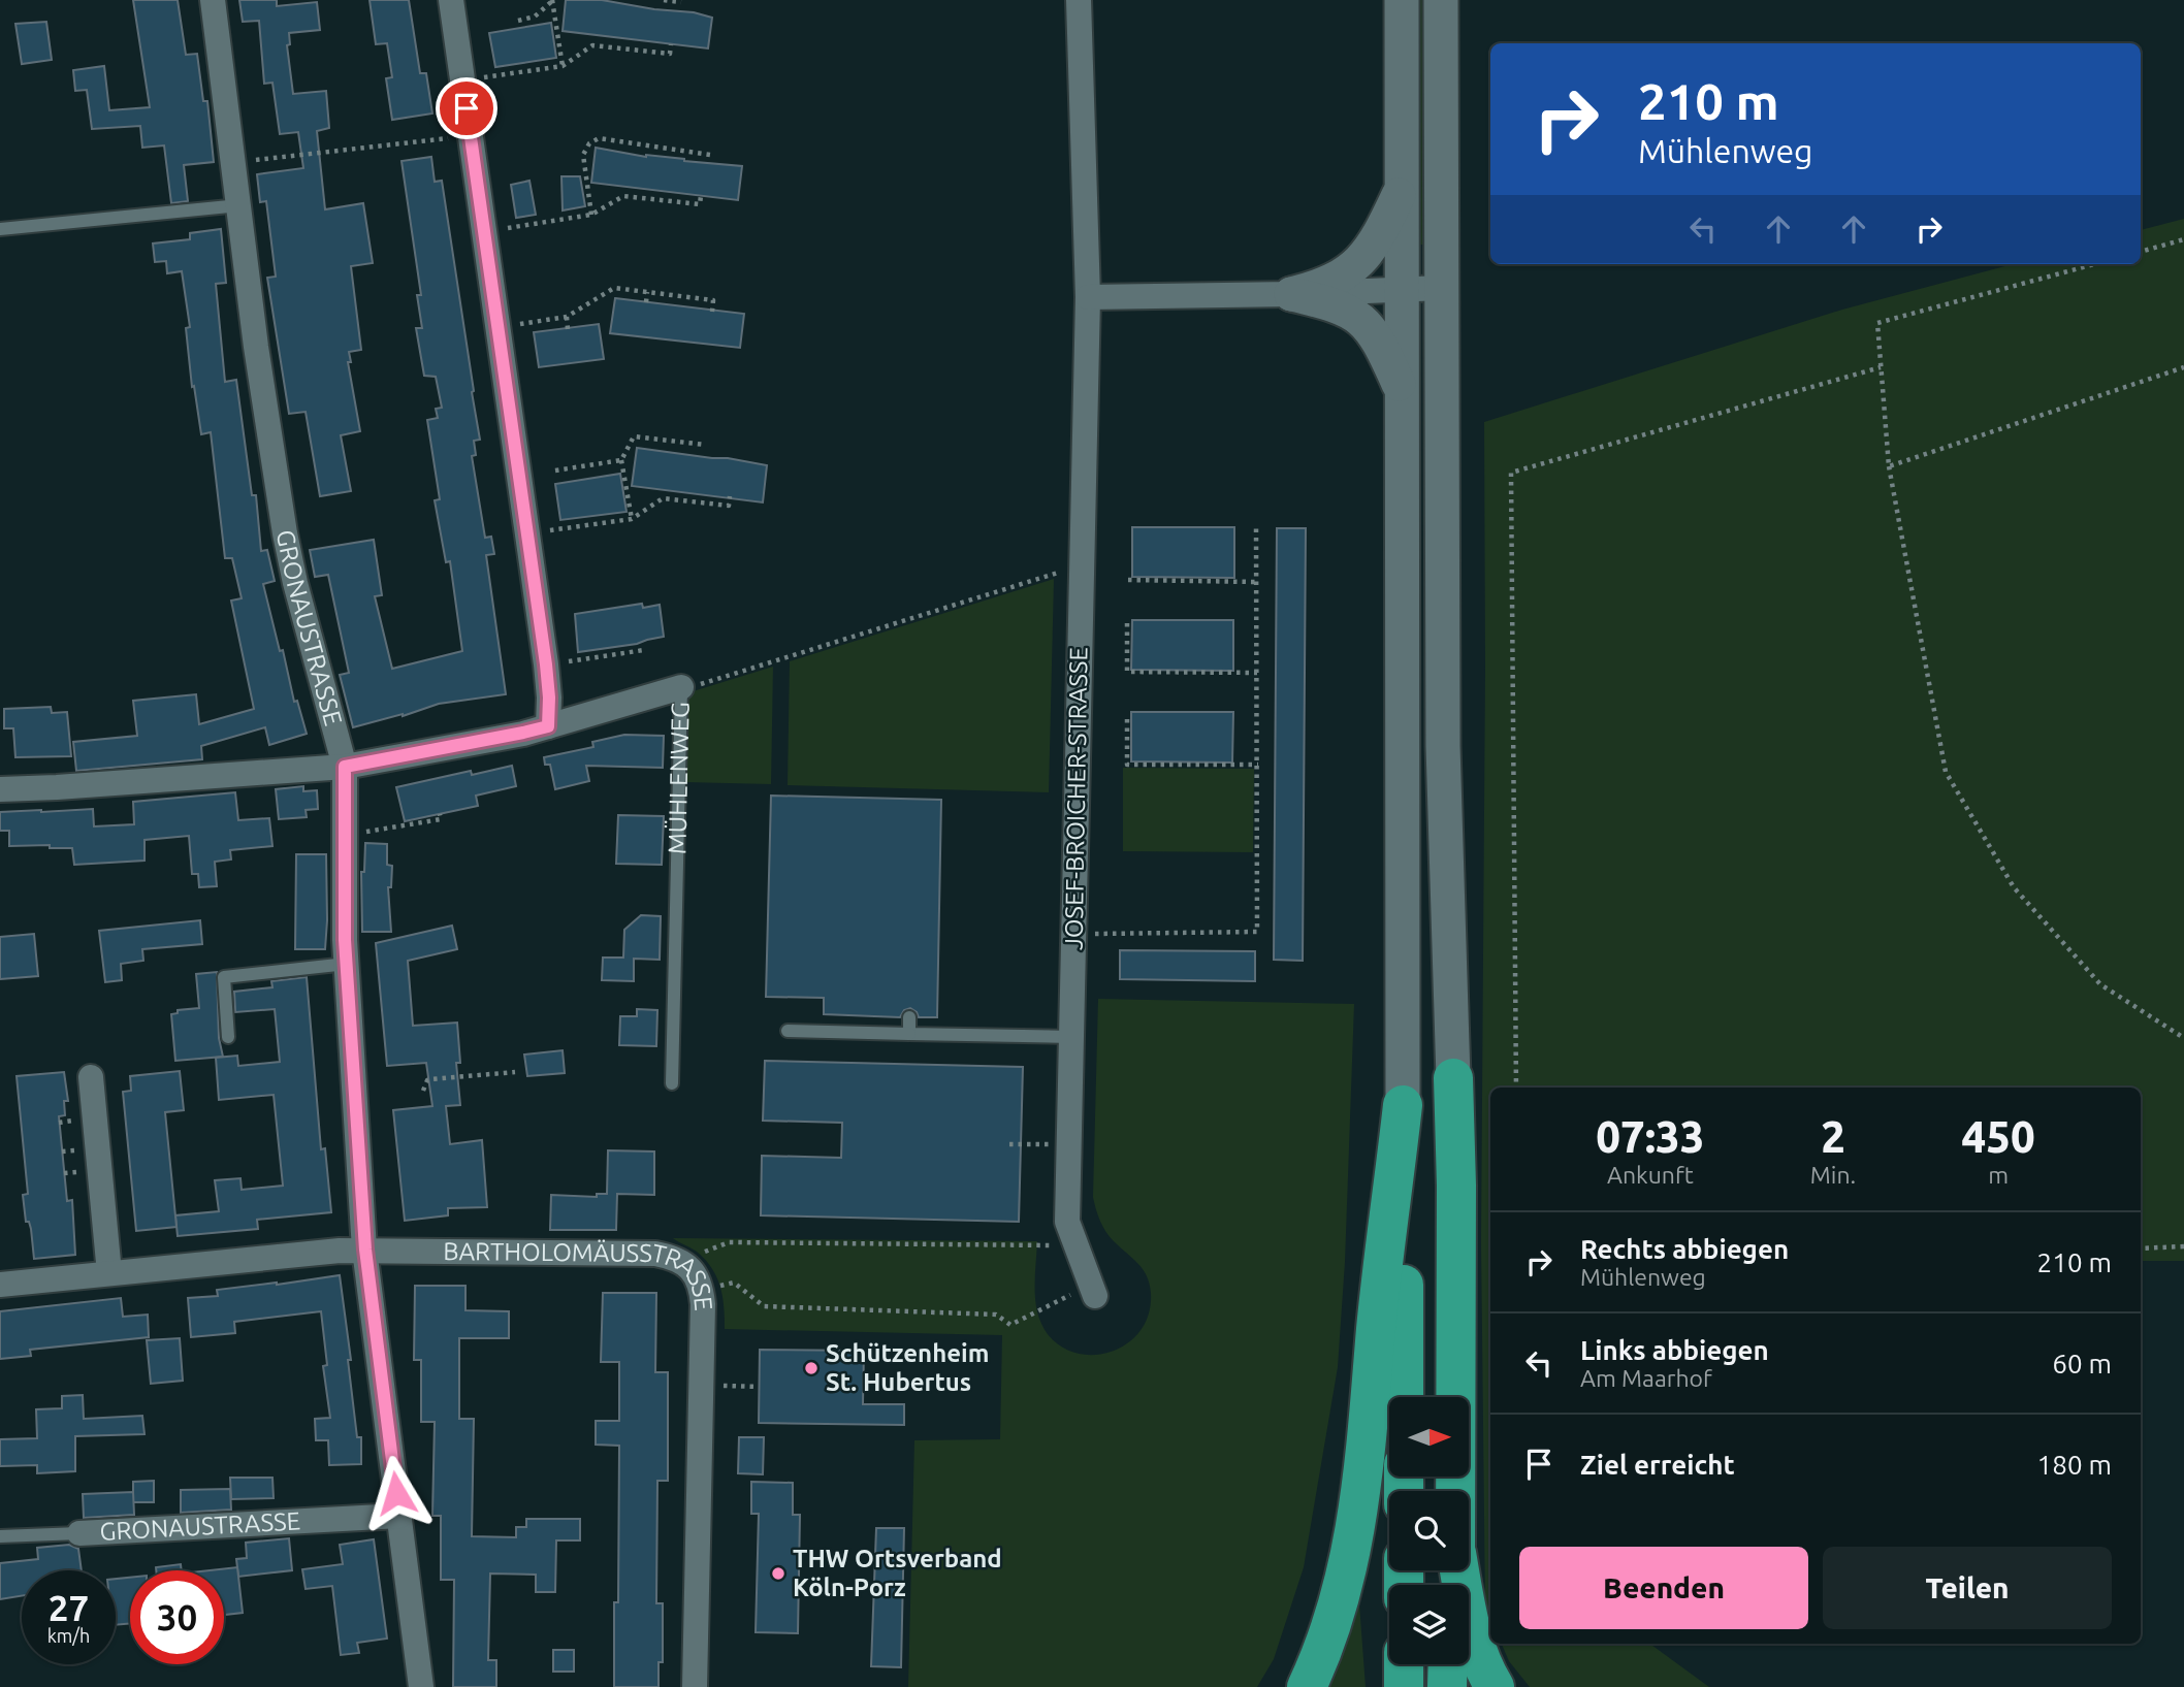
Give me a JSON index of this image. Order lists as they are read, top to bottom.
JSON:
{
  "streets": {
    "street": [
      "GRONAUSTRASSE",
      "MÜHLENWEG",
      "JOSEF-BROICHER-STRASSE",
      "BARTHOLOMÄUSSTRASSE"
    ]
  },
  "crossings": [
    ["GRONAUSTRASSE", "MÜHLENWEG"],
    ["GRONAUSTRASSE", "BARTHOLOMÄUSSTRASSE"]
  ],
  "places": ["Schützenheim St. Hubertus", "THW Ortsverband Köln-Porz"],
  "north": "right",
  "page": {
    "turn": ["210 m", "Mühlenweg"],
    "eta": [
      "07:33",
      "Ankunft",
      "2",
      "Min.",
      "450",
      "m"
    ],
    "list": [
      {
        "name": "Rechts abbiegen",
        "note": "Mühlenweg",
        "value": "210 m"
      },
      {
        "name": "Links abbiegen",
        "note": "Am Maarhof",
        "value": "60 m"
      },
      {
        "name": "Ziel erreicht",
        "value": "180 m"
      }
    ],
    "buttons": ["Beenden", "Teilen"],
    "speed": "27 km/h",
    "limit": "30"
  }
}
